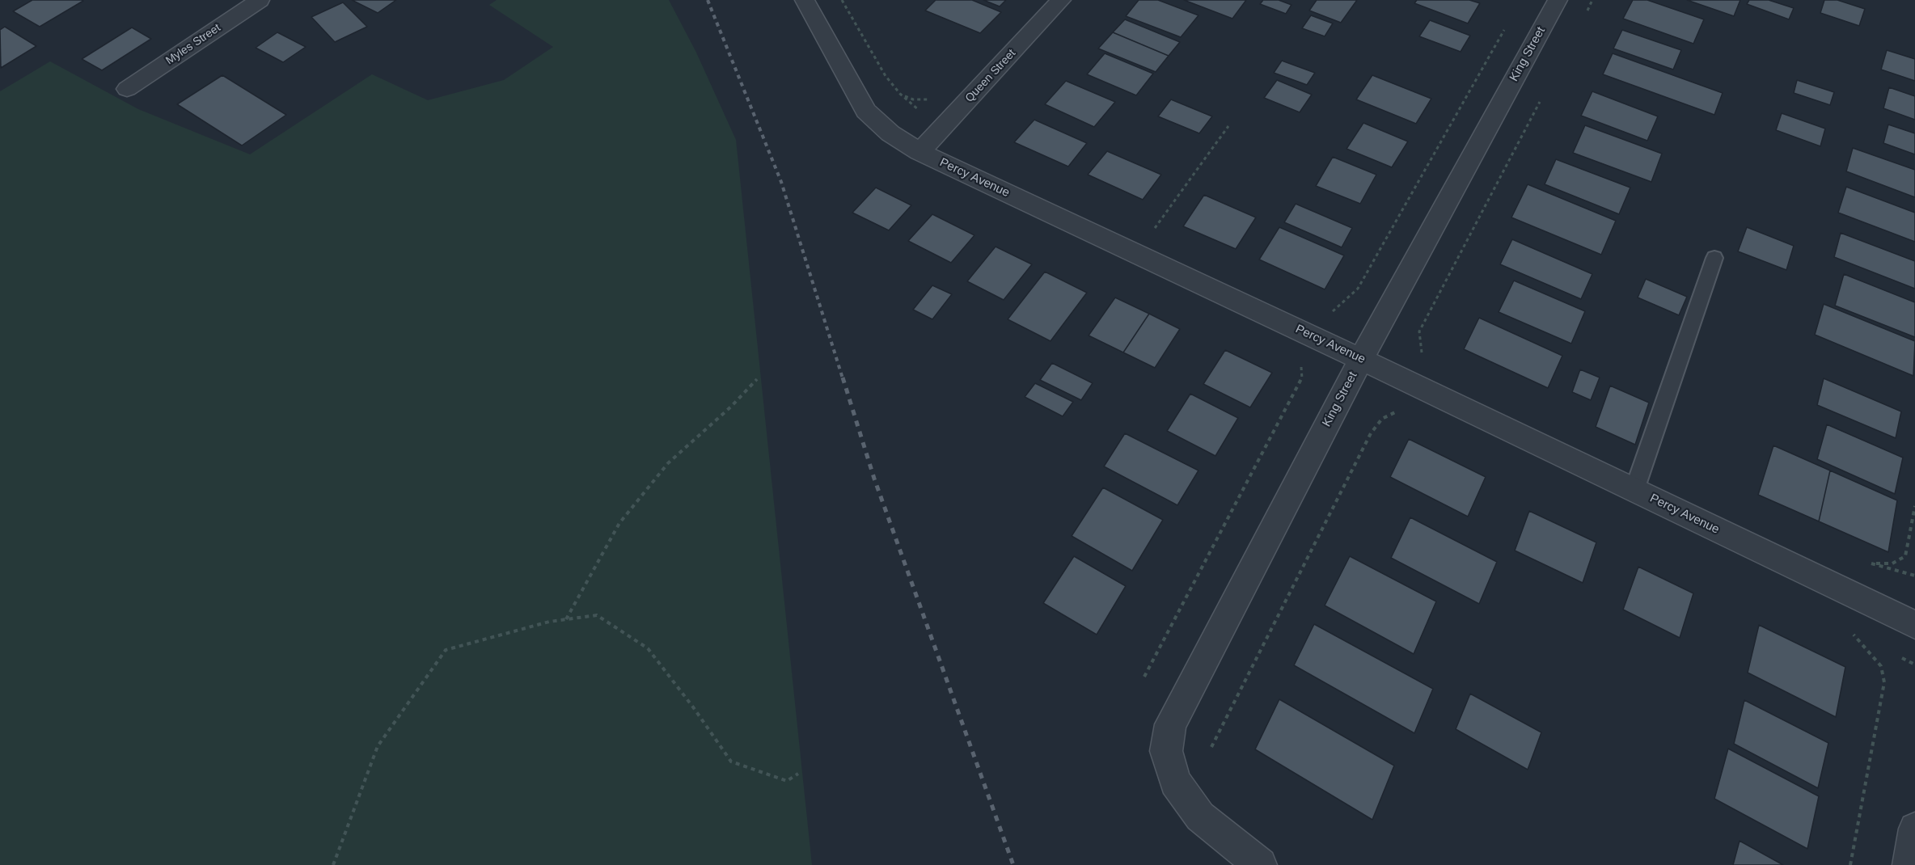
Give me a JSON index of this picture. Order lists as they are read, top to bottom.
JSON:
{
  "streets": {
    "street": [
      "Myles Street",
      "King Street",
      "Queen Street",
      "Percy Avenue"
    ]
  },
  "crossings": [
    ["King Street", "Percy Avenue"],
    ["Queen Street", "Percy Avenue"]
  ]
}
